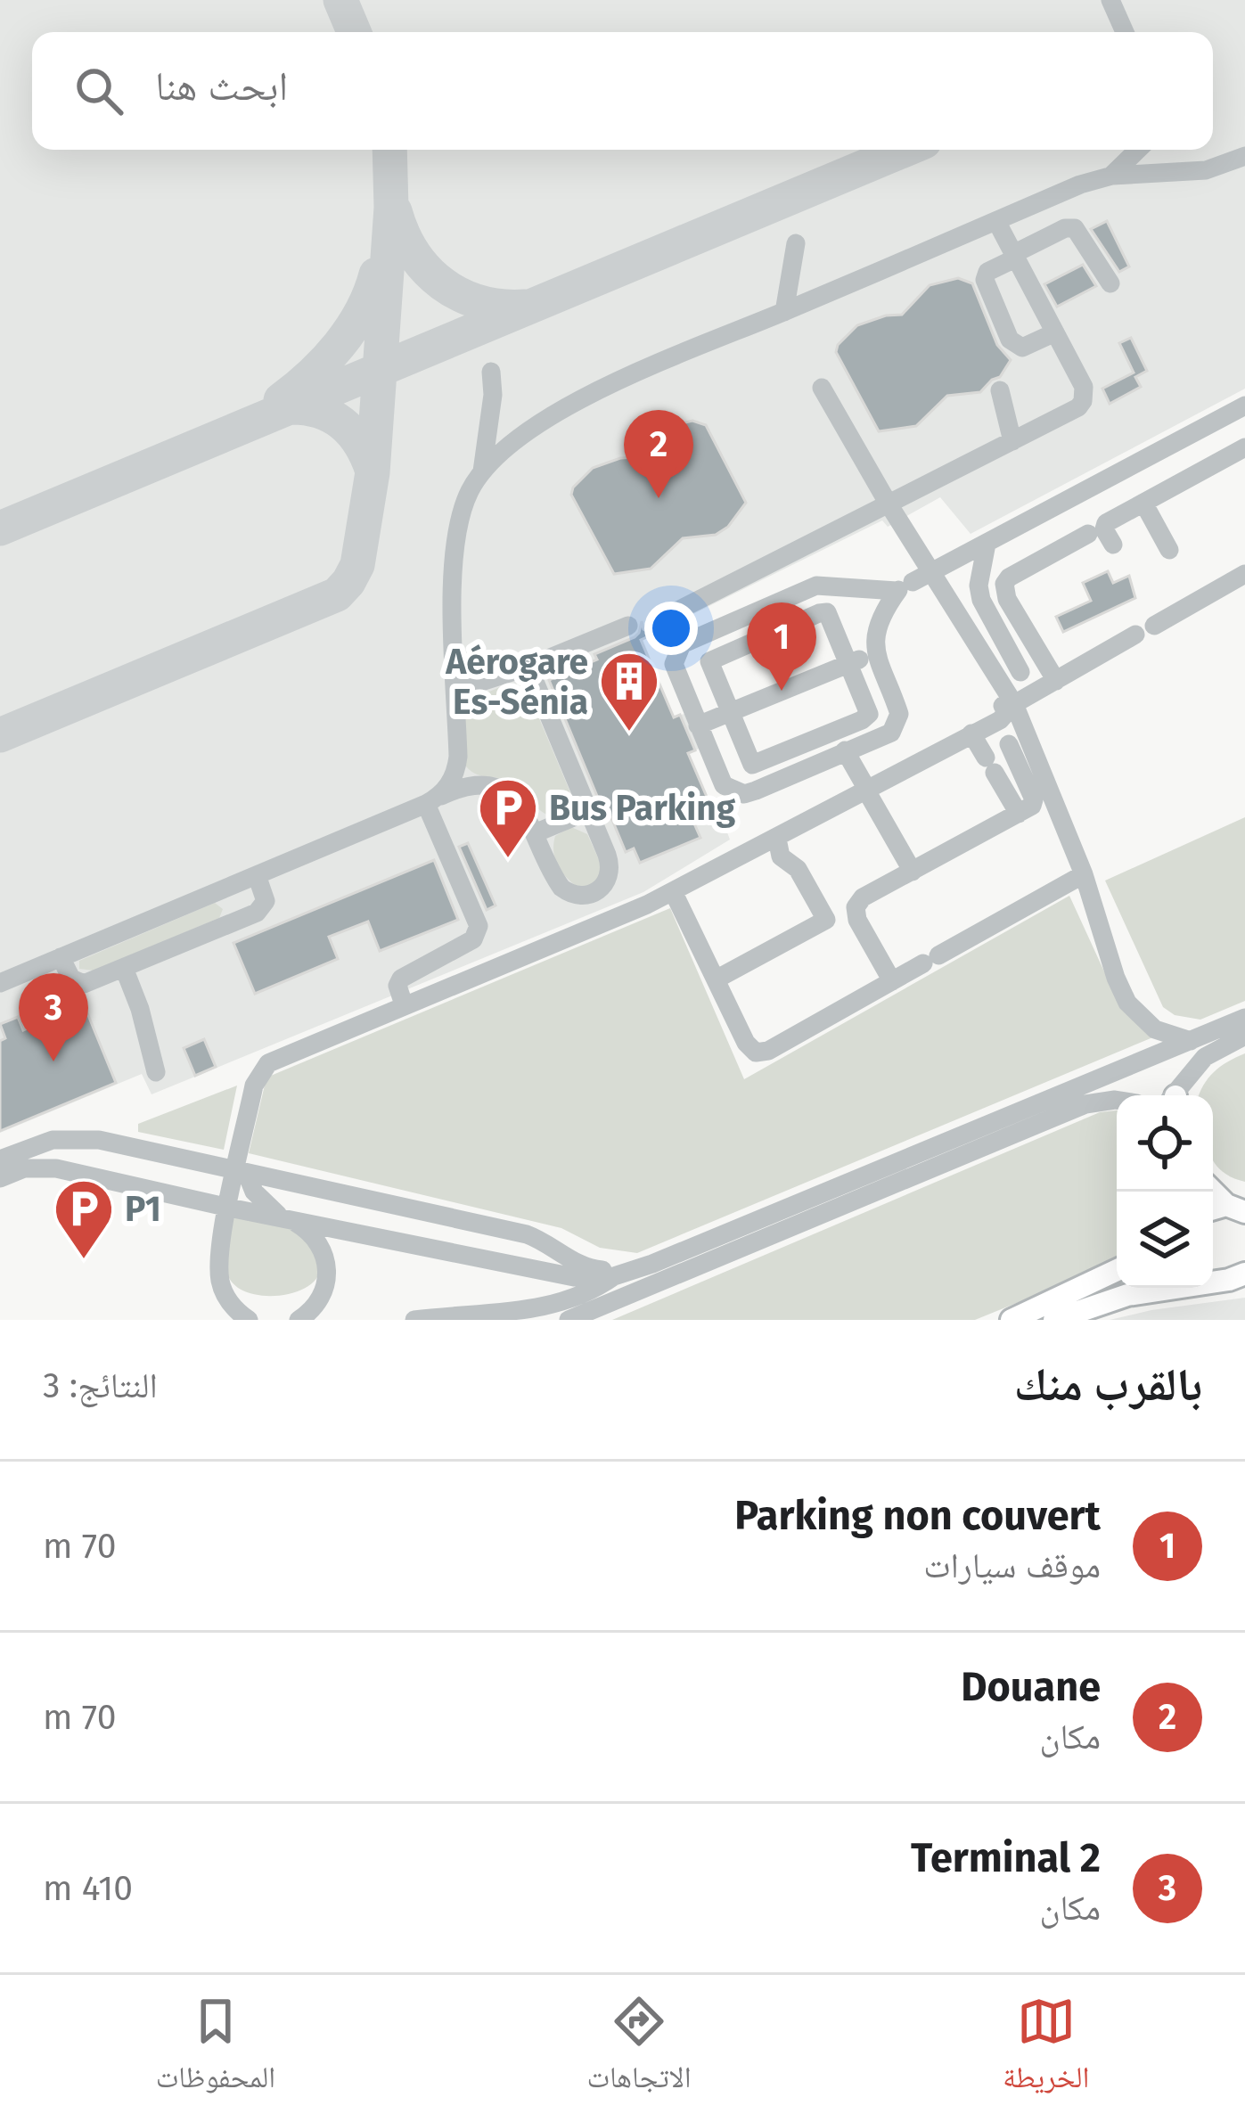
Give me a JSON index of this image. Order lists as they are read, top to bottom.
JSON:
{
  "places": {
    "building": ["Aérogare Es-Sénia"],
    "parking": ["Bus Parking", "P1"]
  },
  "page": {
    "search": "ابحث هنا",
    "pins": ["2", "1", "3"],
    "heading": ["بالقرب منك", "النتائج: 3"],
    "list": [
      {
        "mark": "1",
        "name": "Parking non couvert",
        "note": "موقف سيارات",
        "value": "70 m"
      },
      {
        "mark": "2",
        "name": "Douane",
        "note": "مكان",
        "value": "70 m"
      },
      {
        "mark": "3",
        "name": "Terminal 2",
        "note": "مكان",
        "value": "410 m"
      }
    ],
    "nav": ["الخريطة", "الاتجاهات", "المحفوظات"]
  }
}
